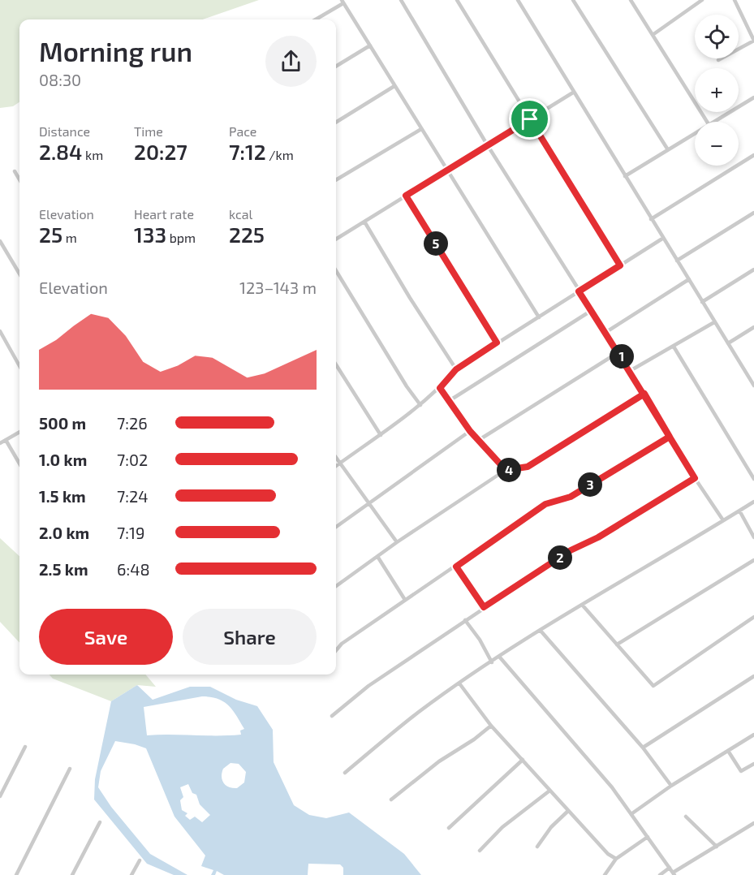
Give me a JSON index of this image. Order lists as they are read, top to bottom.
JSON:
{
  "page": {
    "map_buttons": ["+", "−"],
    "heading": ["Morning run", "08:30"],
    "stats": [
      ["Distance", "2.84 km"],
      ["Time", "20:27"],
      ["Pace", "7:12 /km"],
      ["Elevation", "25 m"],
      ["Heart rate", "133 bpm"],
      ["kcal", "225"]
    ],
    "pins": [
      "5",
      "1",
      "4",
      "3",
      "2"
    ],
    "chart": ["Elevation", "123–143 m"],
    "list": [
      {
        "name": "500 m",
        "note": "7:26"
      },
      {
        "name": "1.0 km",
        "note": "7:02"
      },
      {
        "name": "1.5 km",
        "note": "7:24"
      },
      {
        "name": "2.0 km",
        "note": "7:19"
      },
      {
        "name": "2.5 km",
        "note": "6:48"
      }
    ],
    "buttons": ["Save", "Share"]
  }
}
